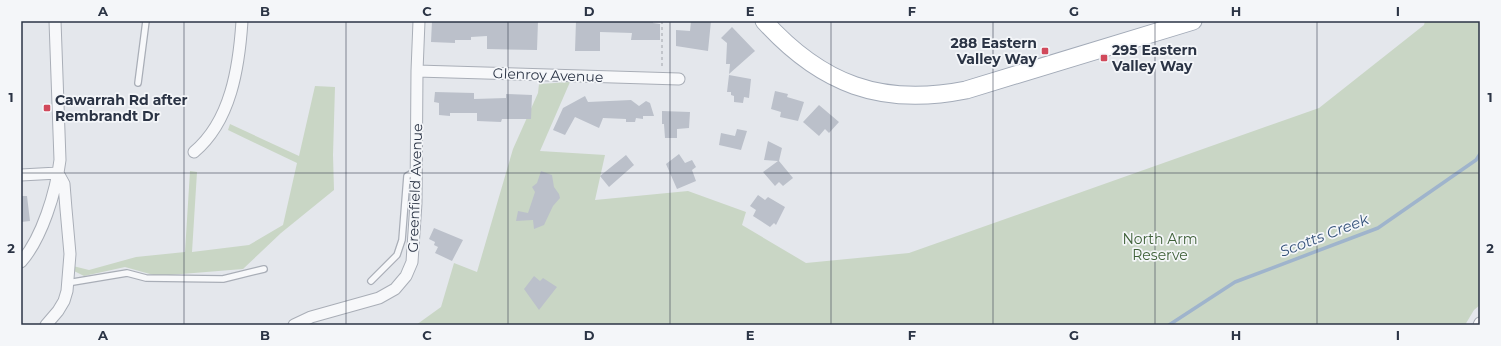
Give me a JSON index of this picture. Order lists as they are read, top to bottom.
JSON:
{
  "streets": {
    "street": ["Glenroy Avenue", "Greenfield Avenue"]
  },
  "crossings": [
    ["Glenroy Avenue", "Greenfield Avenue"]
  ],
  "water": ["Scotts Creek"],
  "parks": ["North Arm Reserve"],
  "places": {
    "transit": ["288 Eastern Valley Way", "295 Eastern Valley Way", "Cawarrah Rd after Rembrandt Dr"]
  },
  "grid": {
    "columns": [
      "A",
      "B",
      "C",
      "D",
      "E",
      "F",
      "G",
      "H",
      "I"
    ],
    "rows": ["1", "2"]
  }
}
